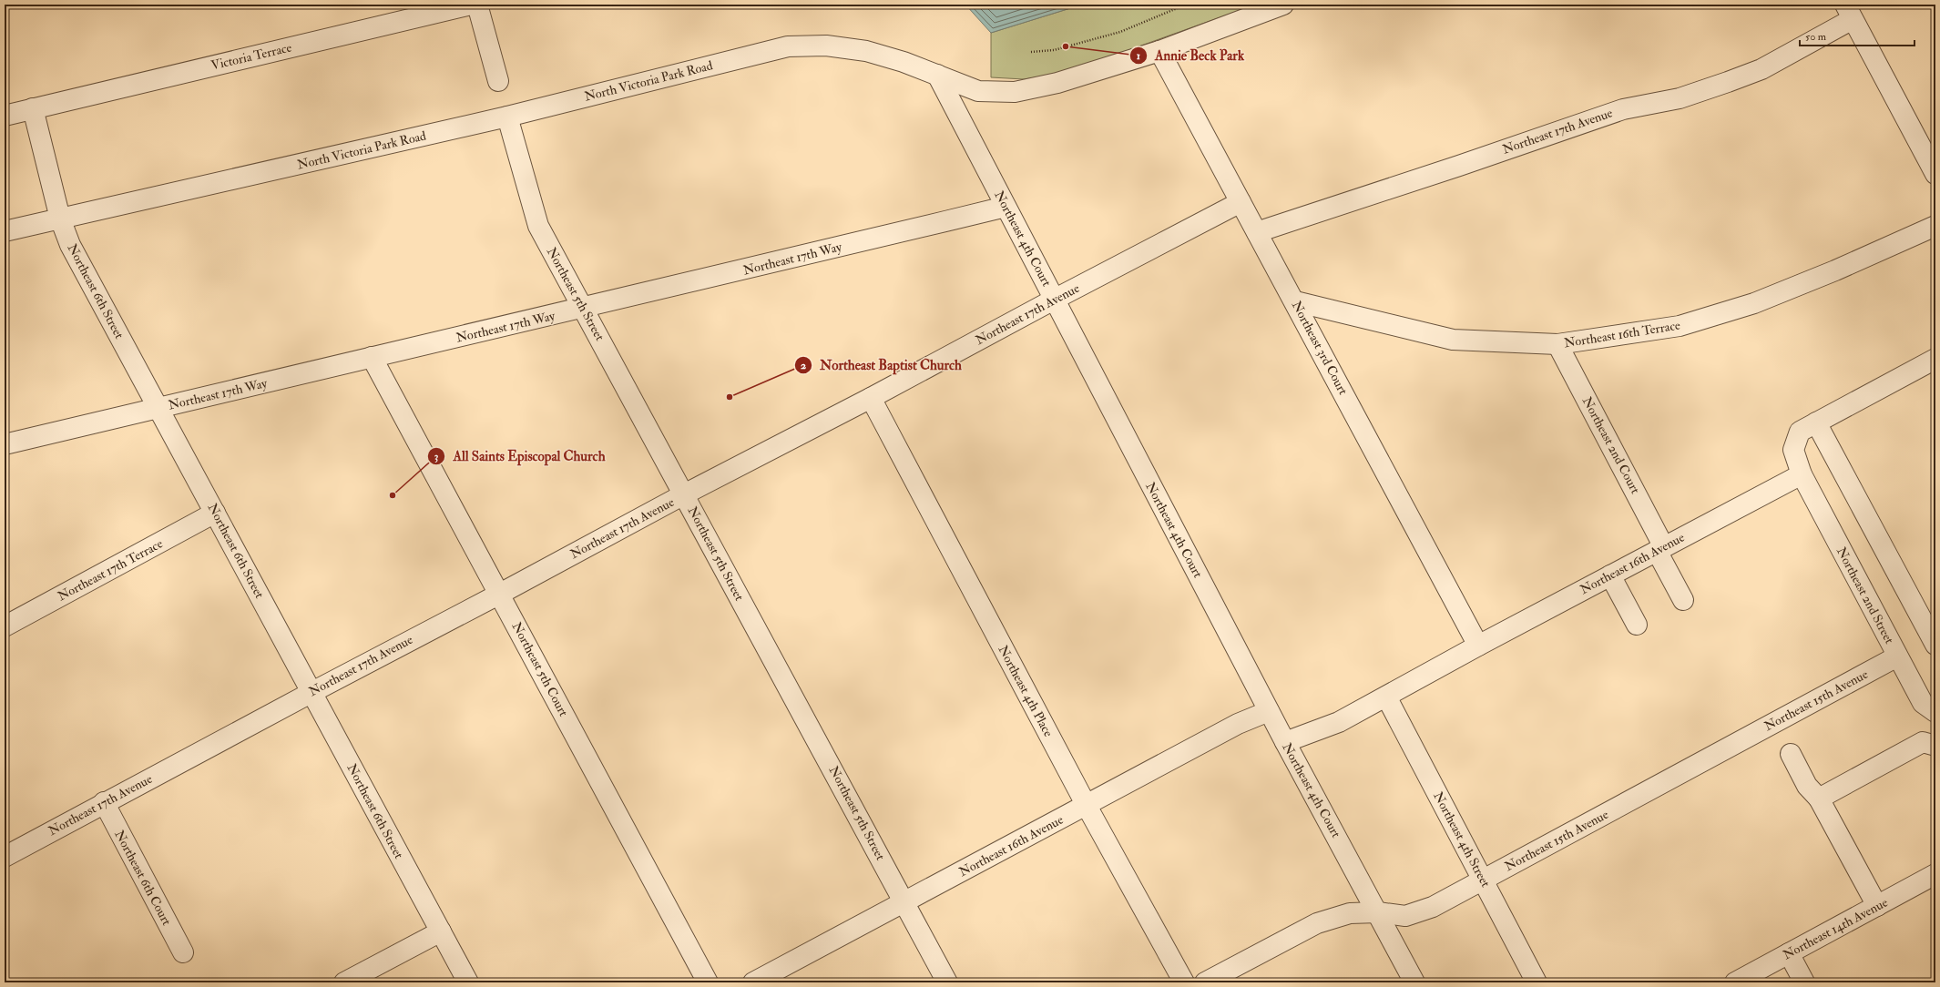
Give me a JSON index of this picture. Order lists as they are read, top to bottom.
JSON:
{
  "streets": {
    "street": [
      "Victoria Terrace",
      "North Victoria Park Road",
      "Northeast 17th Avenue",
      "Northeast 4th Court",
      "Northeast 17th Way",
      "Northeast 6th Street",
      "Northeast 5th Street",
      "Northeast 16th Terrace",
      "Northeast 3rd Court",
      "Northeast 2nd Court",
      "Northeast 16th Avenue",
      "Northeast 17th Terrace",
      "Northeast 2nd Street",
      "Northeast 5th Court",
      "Northeast 4th Place",
      "Northeast 15th Avenue",
      "Northeast 4th Street",
      "Northeast 6th Court",
      "Northeast 14th Avenue"
    ]
  },
  "crossings": [
    ["Victoria Terrace", "Northeast 6th Street"],
    ["North Victoria Park Road", "Northeast 4th Court"],
    ["North Victoria Park Road", "Northeast 6th Street"],
    ["North Victoria Park Road", "Northeast 5th Street"],
    ["North Victoria Park Road", "Northeast 3rd Court"],
    ["Northeast 17th Avenue", "Northeast 4th Court"],
    ["Northeast 17th Avenue", "Northeast 6th Street"],
    ["Northeast 17th Avenue", "Northeast 5th Street"],
    ["Northeast 17th Avenue", "Northeast 3rd Court"],
    ["Northeast 17th Avenue", "Northeast 5th Court"],
    ["Northeast 17th Avenue", "Northeast 4th Place"],
    ["Northeast 17th Avenue", "Northeast 6th Court"],
    ["Northeast 4th Court", "Northeast 17th Way"],
    ["Northeast 4th Court", "Northeast 16th Avenue"],
    ["Northeast 4th Court", "Northeast 15th Avenue"],
    ["Northeast 17th Way", "Northeast 6th Street"],
    ["Northeast 17th Way", "Northeast 5th Street"],
    ["Northeast 17th Way", "Northeast 5th Court"],
    ["Northeast 6th Street", "Northeast 17th Terrace"],
    ["Northeast 5th Street", "Northeast 16th Avenue"],
    ["Northeast 16th Terrace", "Northeast 3rd Court"],
    ["Northeast 16th Terrace", "Northeast 2nd Court"],
    ["Northeast 3rd Court", "Northeast 16th Avenue"],
    ["Northeast 2nd Court", "Northeast 16th Avenue"],
    ["Northeast 16th Avenue", "Northeast 2nd Street"],
    ["Northeast 16th Avenue", "Northeast 4th Place"],
    ["Northeast 16th Avenue", "Northeast 4th Street"],
    ["Northeast 2nd Street", "Northeast 15th Avenue"],
    ["Northeast 15th Avenue", "Northeast 4th Street"]
  ],
  "places": ["Annie Beck Park", "Northeast Baptist Church", "All Saints Episcopal Church"],
  "scale_bar": "50 m"
}
